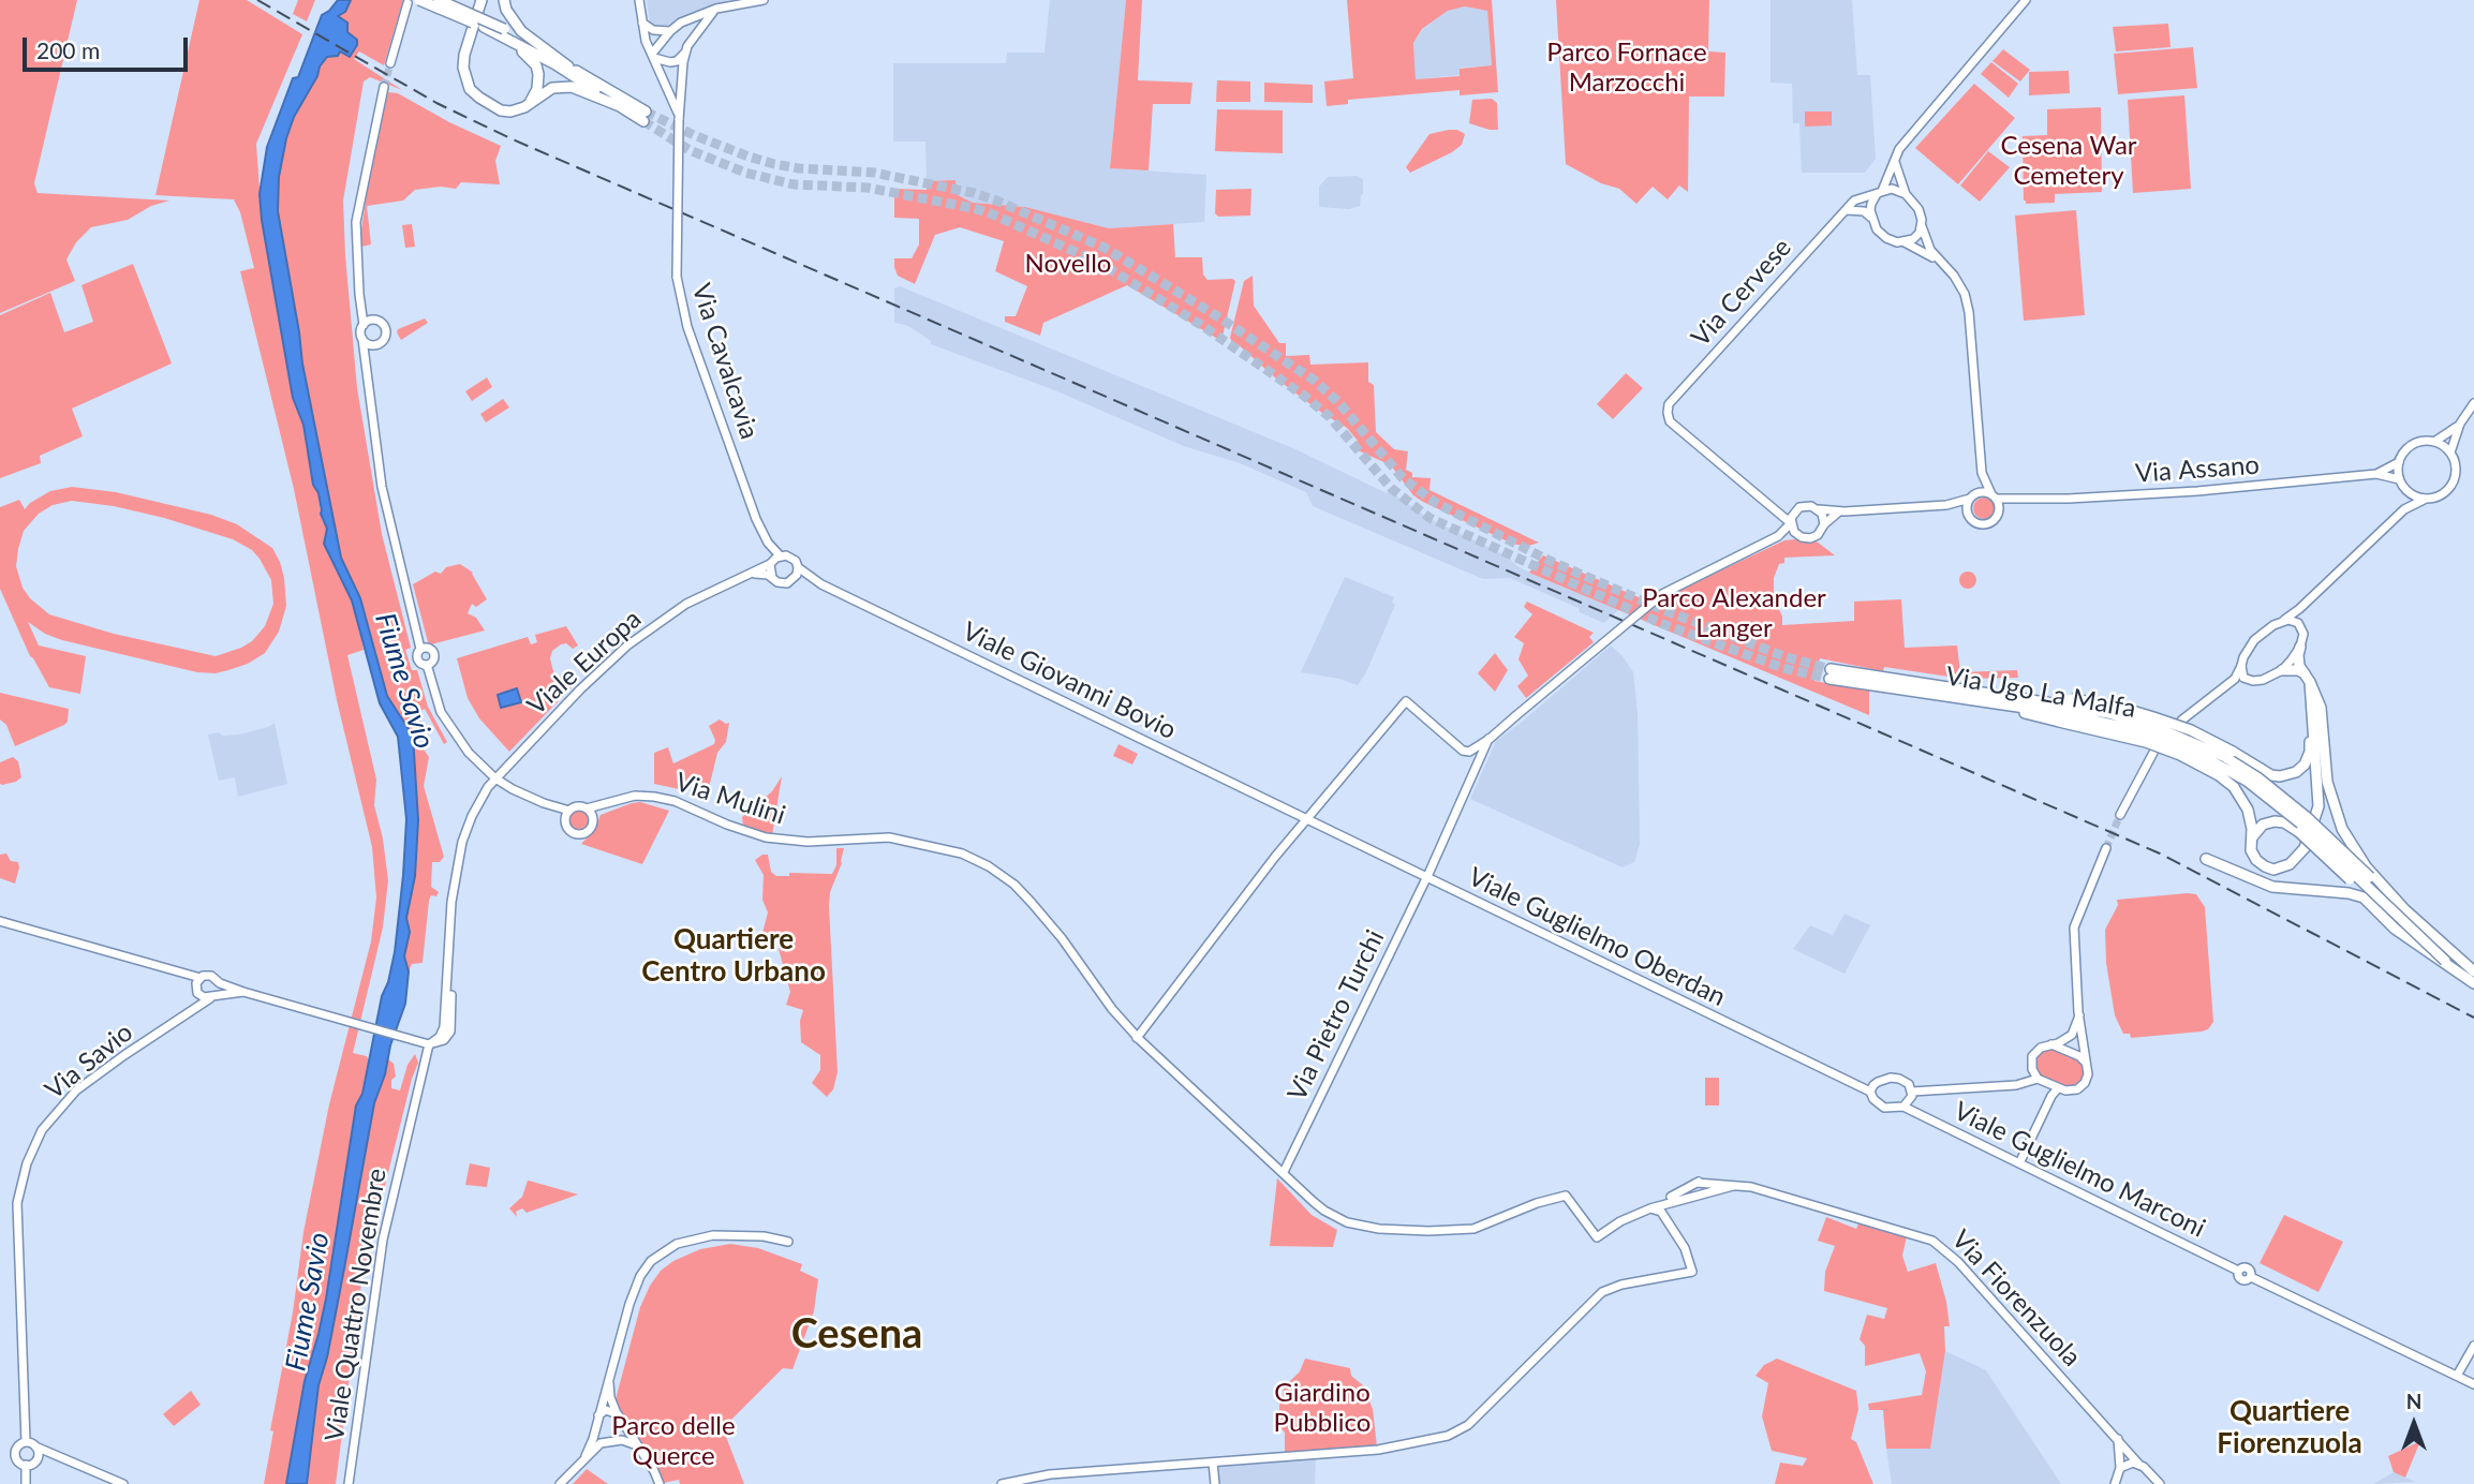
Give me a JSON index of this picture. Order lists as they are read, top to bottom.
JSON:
{
  "streets": {
    "highway": ["Via Ugo La Malfa"],
    "main road": [
      "Via Cervese",
      "Via Cavalcavia",
      "Via Assano",
      "Viale Europa",
      "Viale Giovanni Bovio",
      "Via Mulini",
      "Viale Guglielmo Oberdan",
      "Via Pietro Turchi",
      "Via Savio",
      "Viale Guglielmo Marconi",
      "Via Fiorenzuola",
      "Viale Quattro Novembre"
    ]
  },
  "crossings": [
    ["Via Cavalcavia", "Viale Europa"],
    ["Via Cavalcavia", "Viale Giovanni Bovio"],
    ["Viale Europa", "Viale Giovanni Bovio"],
    ["Viale Europa", "Viale Quattro Novembre"],
    ["Viale Giovanni Bovio", "Viale Guglielmo Oberdan"],
    ["Via Mulini", "Via Pietro Turchi"],
    ["Via Mulini", "Via Fiorenzuola"],
    ["Viale Guglielmo Oberdan", "Via Pietro Turchi"],
    ["Viale Guglielmo Oberdan", "Viale Guglielmo Marconi"]
  ],
  "districts": ["Quartiere Centro Urbano", "Cesena", "Quartiere Fiorenzuola"],
  "water": ["Fiume Savio"],
  "parks": [
    "Parco Fornace Marzocchi",
    "Cesena War Cemetery",
    "Novello",
    "Parco Alexander Langer",
    "Giardino Pubblico",
    "Parco delle Querce"
  ],
  "scale_bar": "200 m",
  "north": "top"
}
